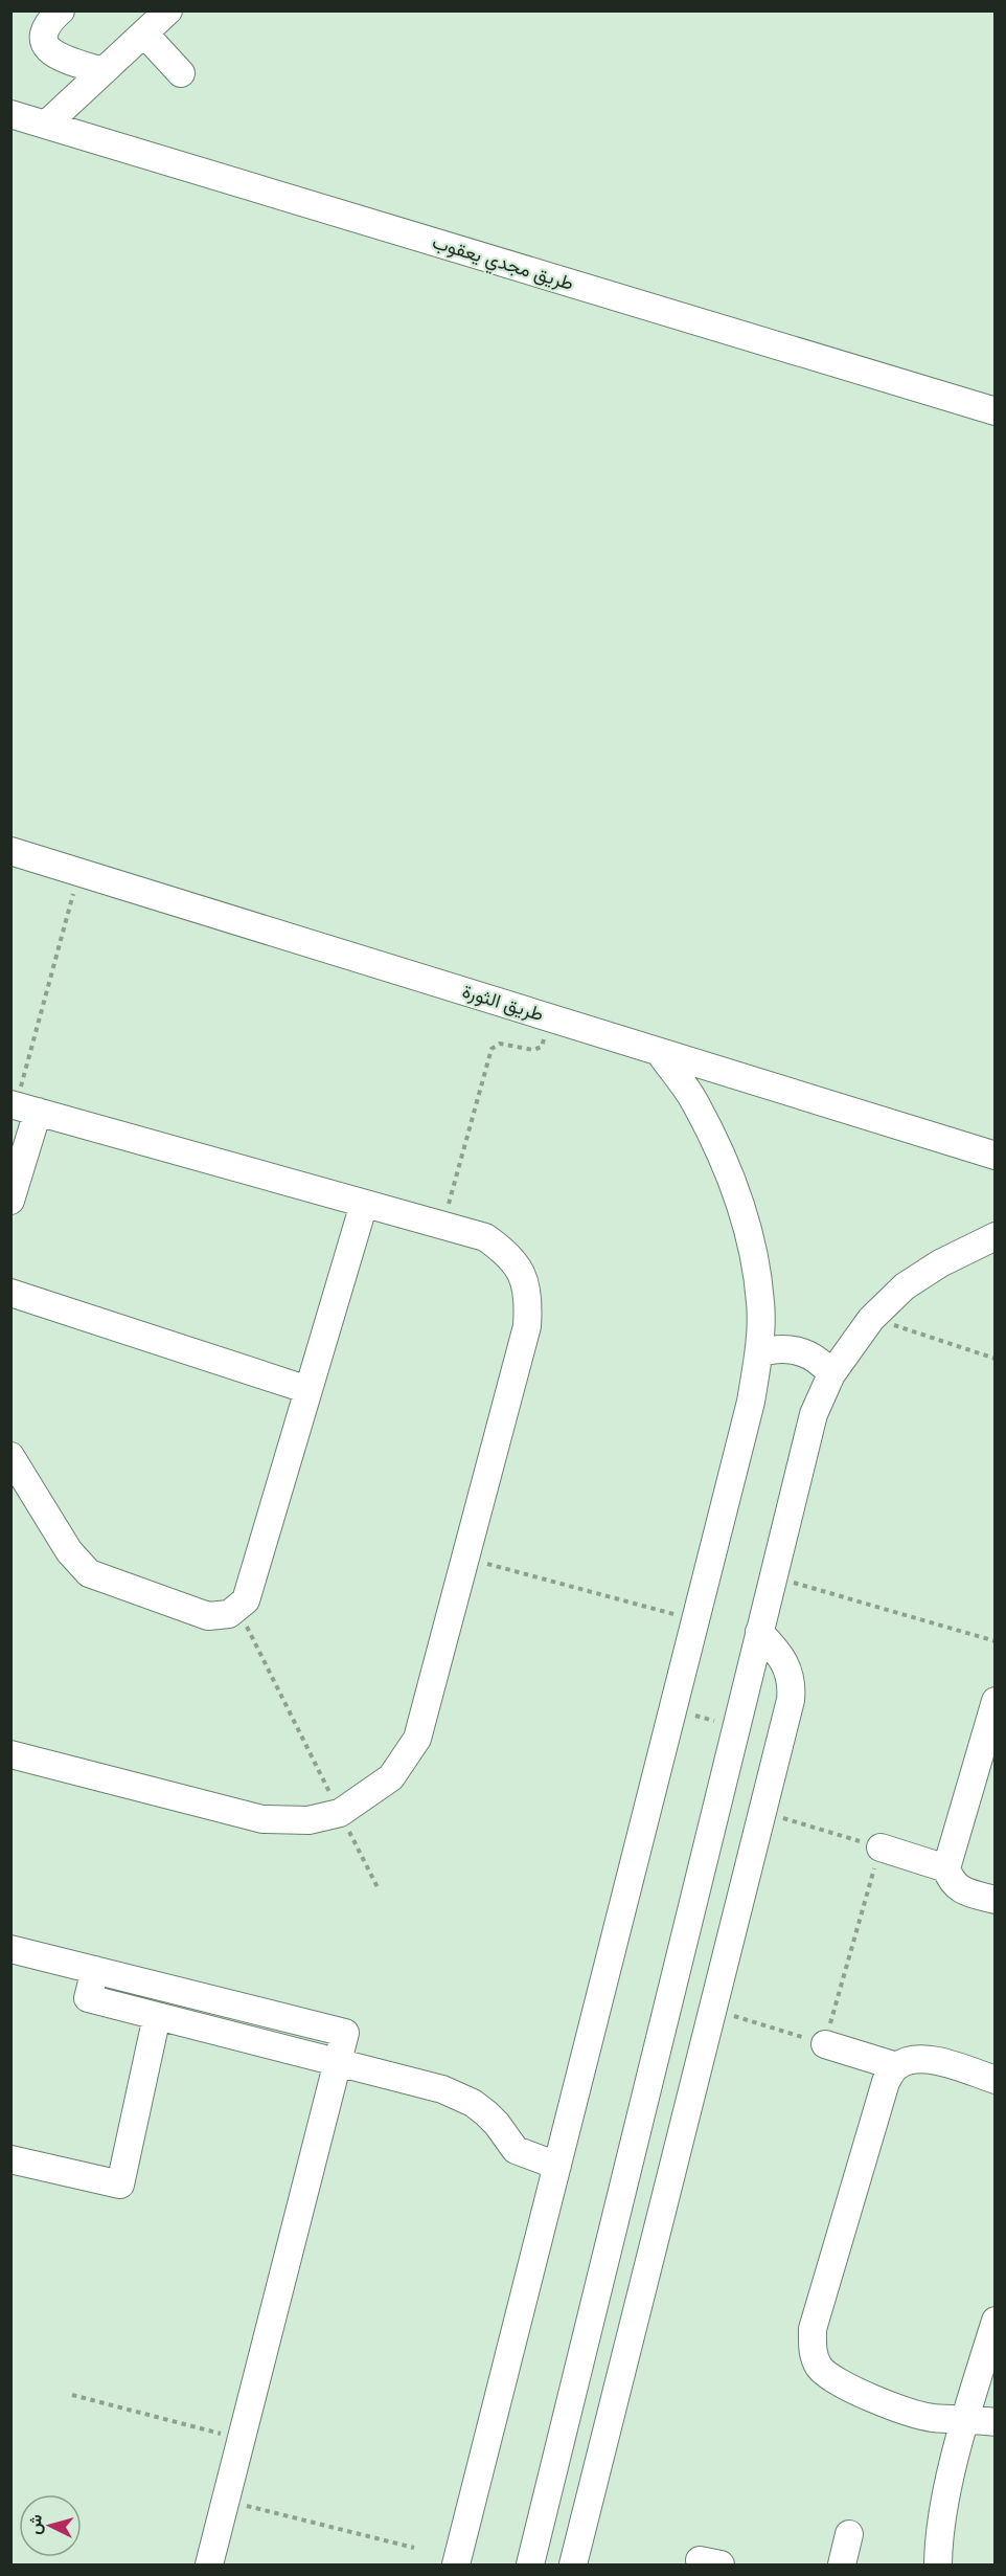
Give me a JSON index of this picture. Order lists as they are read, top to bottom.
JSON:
{
  "streets": {
    "street": ["طريق مجدي يعقوب", "طريق الثورة"]
  },
  "north": "left"
}
